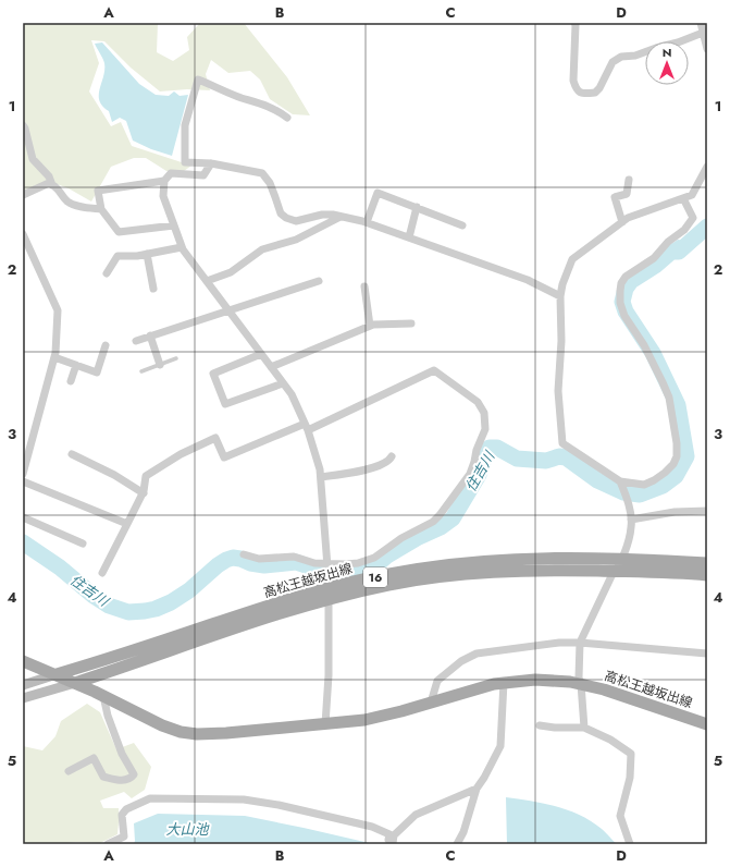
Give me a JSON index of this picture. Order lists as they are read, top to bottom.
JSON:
{
  "streets": {
    "main road": ["16", "高松王越坂出線"]
  },
  "water": ["住吉川", "大山池"],
  "north": "top",
  "grid": {
    "columns": [
      "A",
      "B",
      "C",
      "D"
    ],
    "rows": [
      "1",
      "2",
      "3",
      "4",
      "5"
    ]
  }
}
